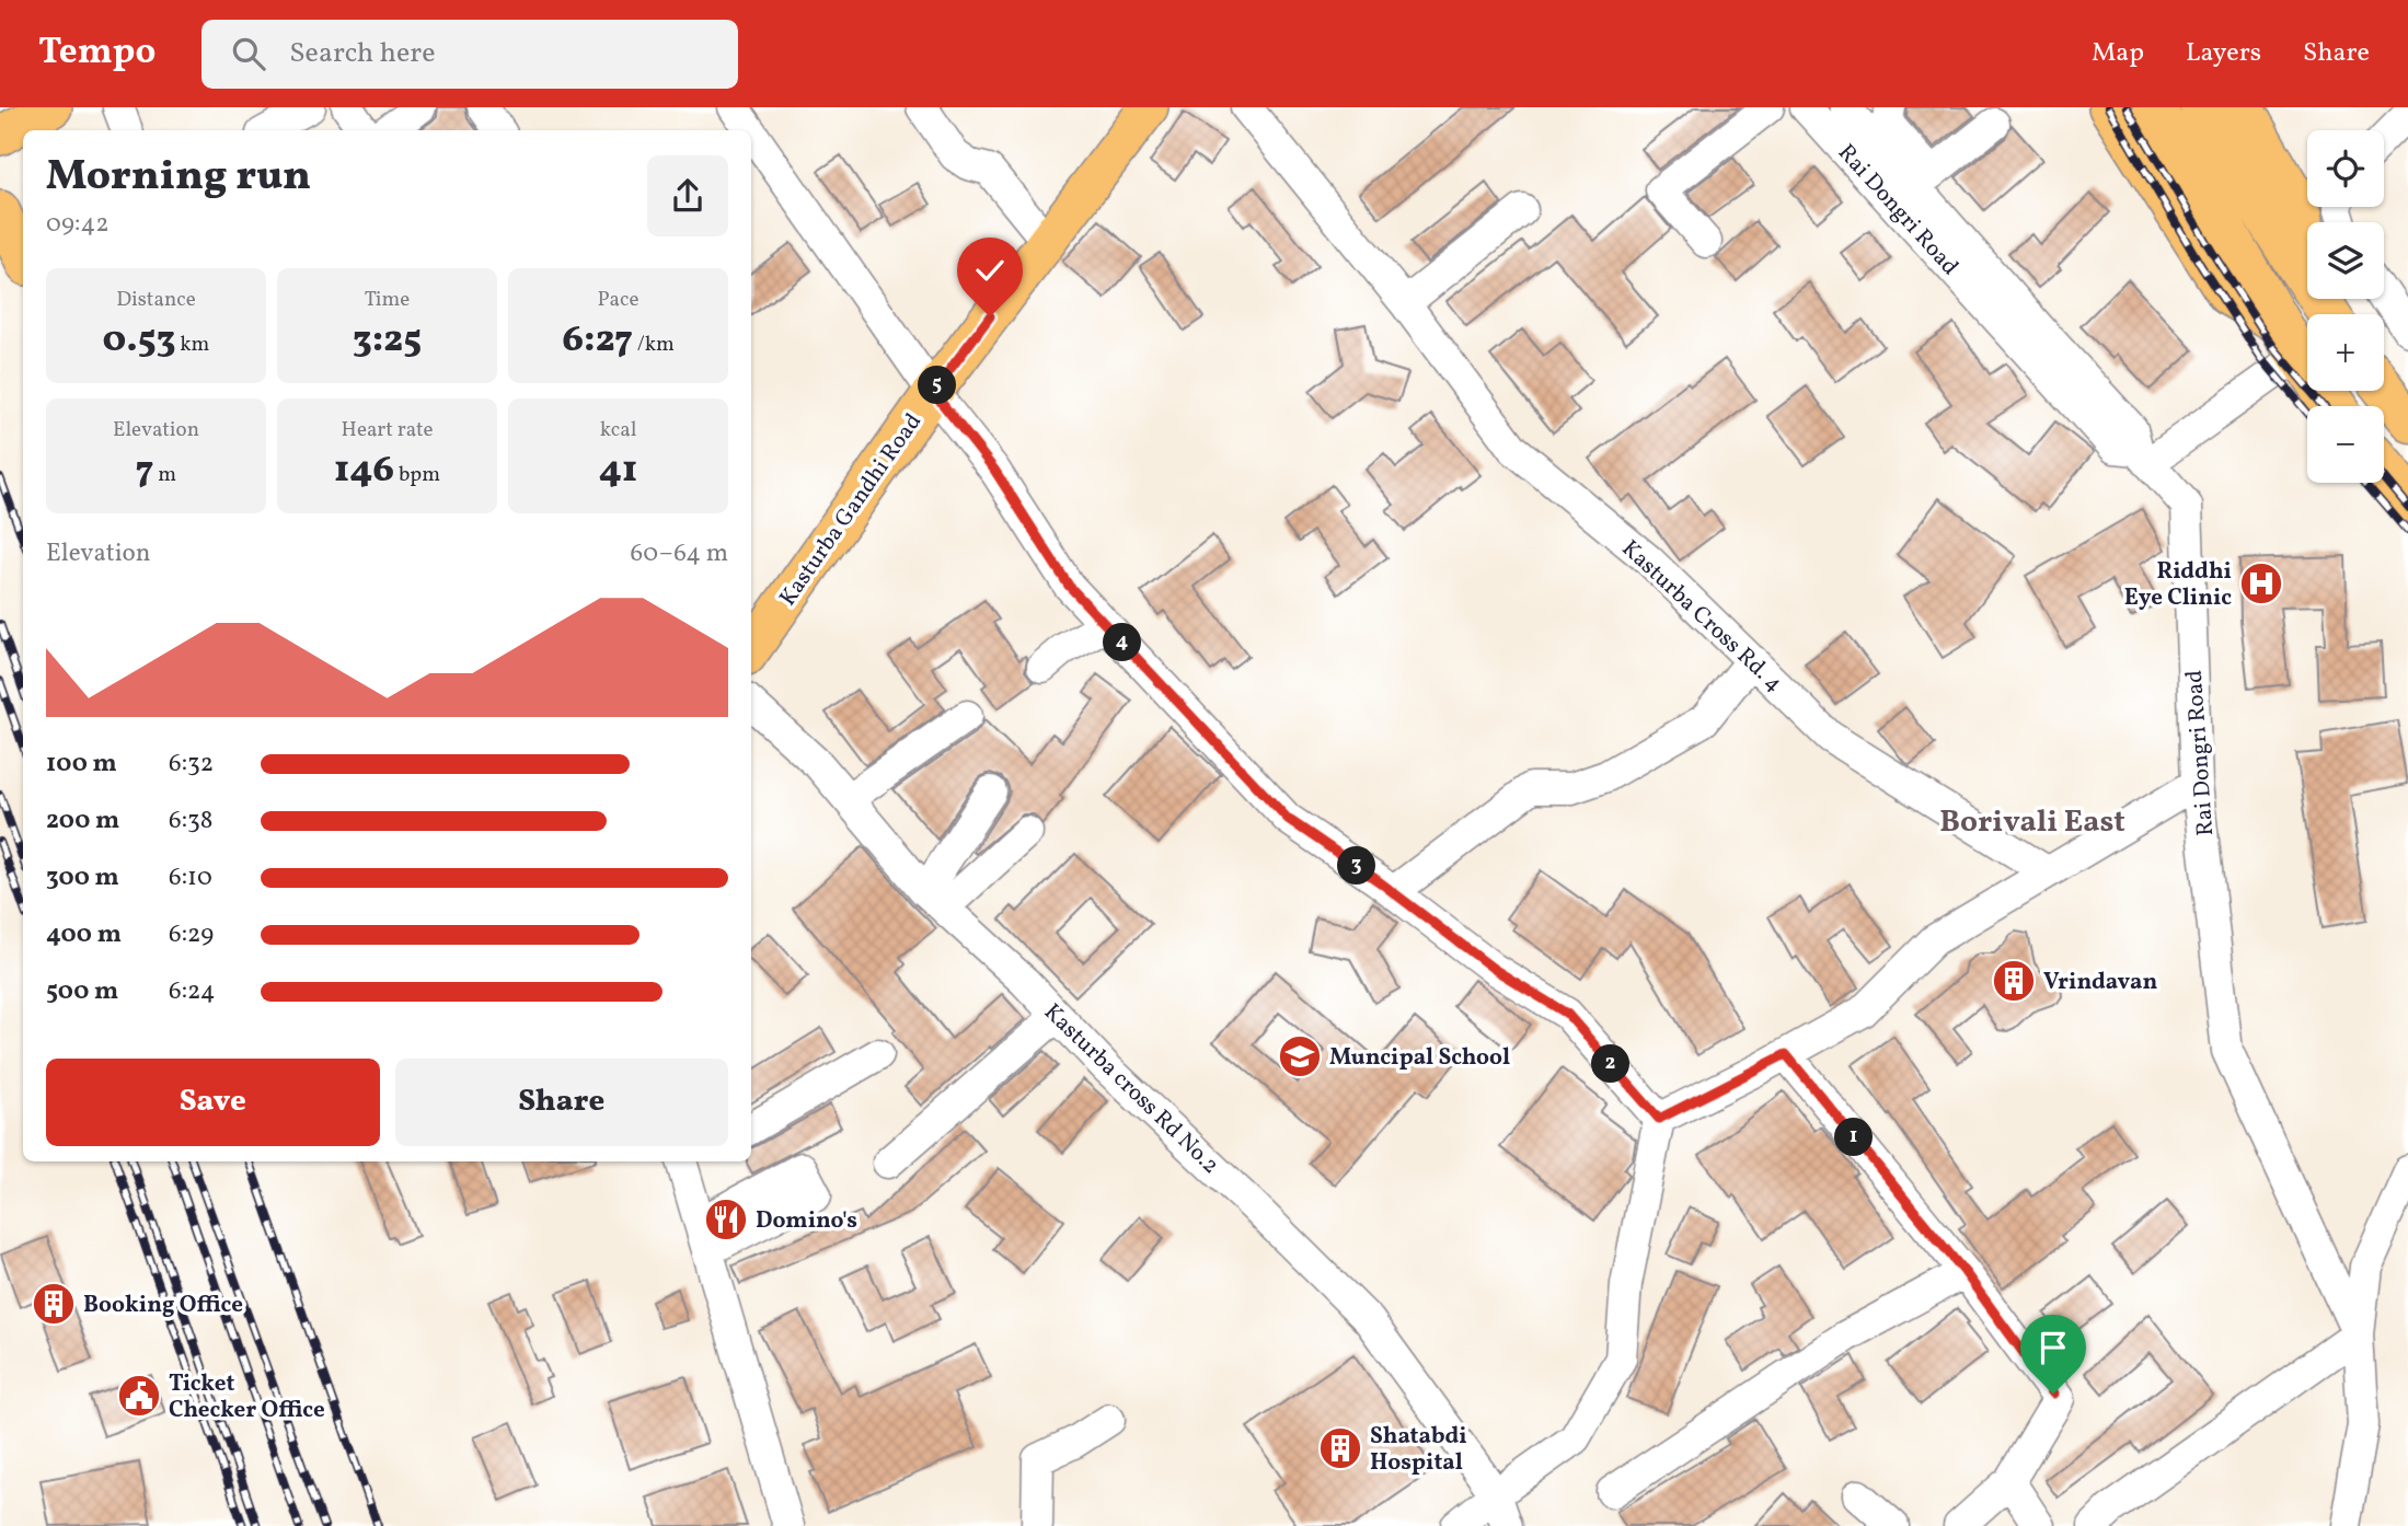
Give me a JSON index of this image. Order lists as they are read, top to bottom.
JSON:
{
  "streets": {
    "main road": ["Kasturba Gandhi Road"],
    "street": ["Rai Dongri Road", "Kasturba Cross Rd. 4", "Kasturba cross Rd No.2"]
  },
  "districts": ["Borivali East"],
  "places": {
    "hospital": ["Riddhi Eye Clinic"],
    "building": ["Vrindavan", "Booking Office", "Shatabdi Hospital"],
    "school or university": ["Muncipal School"],
    "restaurant": ["Domino's"],
    "public building": ["Ticket Checker Office"]
  },
  "page": {
    "header": "Tempo",
    "search": "Search here",
    "nav": ["Map", "Layers", "Share"],
    "map_buttons": ["+", "−"],
    "heading": ["Morning run", "09:42"],
    "stats": [
      ["Distance", "0.53 km"],
      ["Time", "3:25"],
      ["Pace", "6:27 /km"],
      ["Elevation", "7 m"],
      ["Heart rate", "146 bpm"],
      ["kcal", "41"]
    ],
    "pins": [
      "5",
      "4",
      "3",
      "2",
      "1"
    ],
    "chart": ["Elevation", "60–64 m"],
    "list": [
      {
        "name": "100 m",
        "note": "6:32"
      },
      {
        "name": "200 m",
        "note": "6:38"
      },
      {
        "name": "300 m",
        "note": "6:10"
      },
      {
        "name": "400 m",
        "note": "6:29"
      },
      {
        "name": "500 m",
        "note": "6:24"
      }
    ],
    "buttons": ["Save", "Share"]
  }
}
